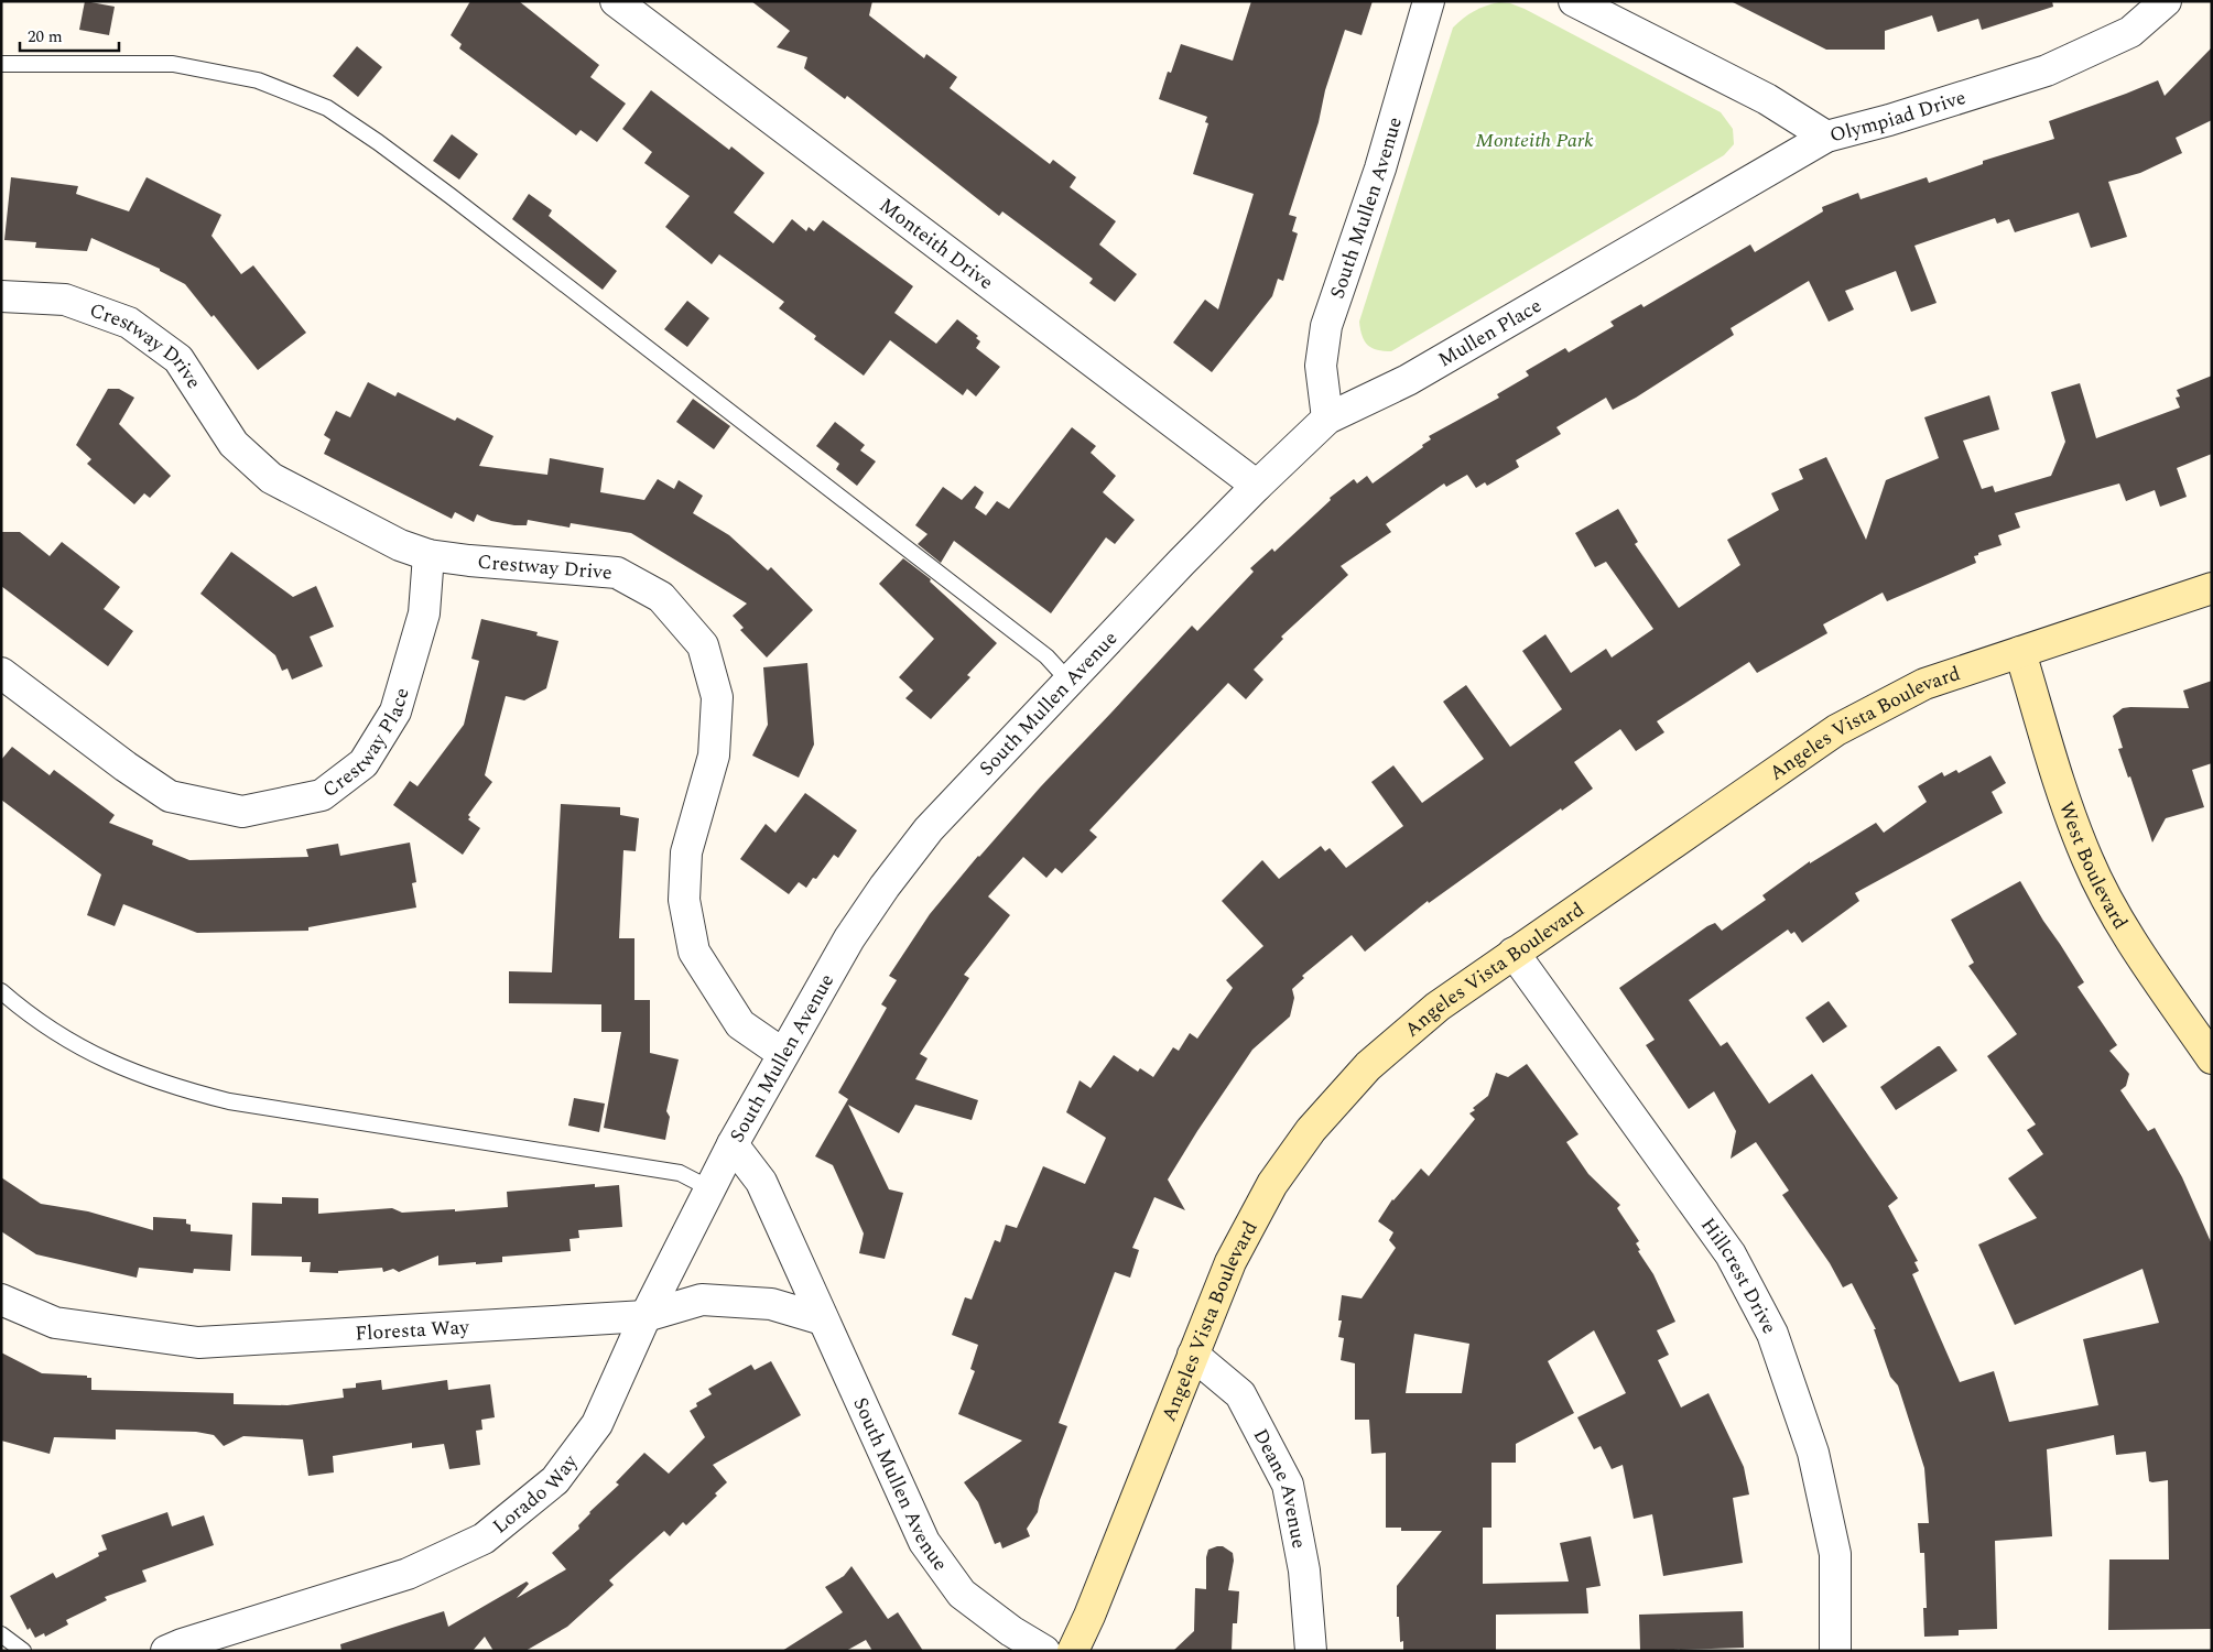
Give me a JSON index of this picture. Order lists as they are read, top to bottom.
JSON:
{
  "streets": {
    "street": [
      "Olympiad Drive",
      "South Mullen Avenue",
      "Monteith Drive",
      "Mullen Place",
      "Crestway Drive",
      "Angeles Vista Boulevard",
      "Crestway Place",
      "West Boulevard",
      "Hillcrest Drive",
      "Floresta Way",
      "Deane Avenue",
      "Lorado Way"
    ]
  },
  "crossings": [
    ["Olympiad Drive", "Mullen Place"],
    ["South Mullen Avenue", "Mullen Place"],
    ["South Mullen Avenue", "Crestway Drive"],
    ["South Mullen Avenue", "Floresta Way"],
    ["South Mullen Avenue", "Lorado Way"],
    ["Monteith Drive", "Mullen Place"],
    ["Crestway Drive", "Crestway Place"],
    ["Angeles Vista Boulevard", "West Boulevard"],
    ["Angeles Vista Boulevard", "Hillcrest Drive"],
    ["Angeles Vista Boulevard", "Deane Avenue"],
    ["Floresta Way", "Lorado Way"]
  ],
  "parks": ["Monteith Park"],
  "scale_bar": "20 m"
}
